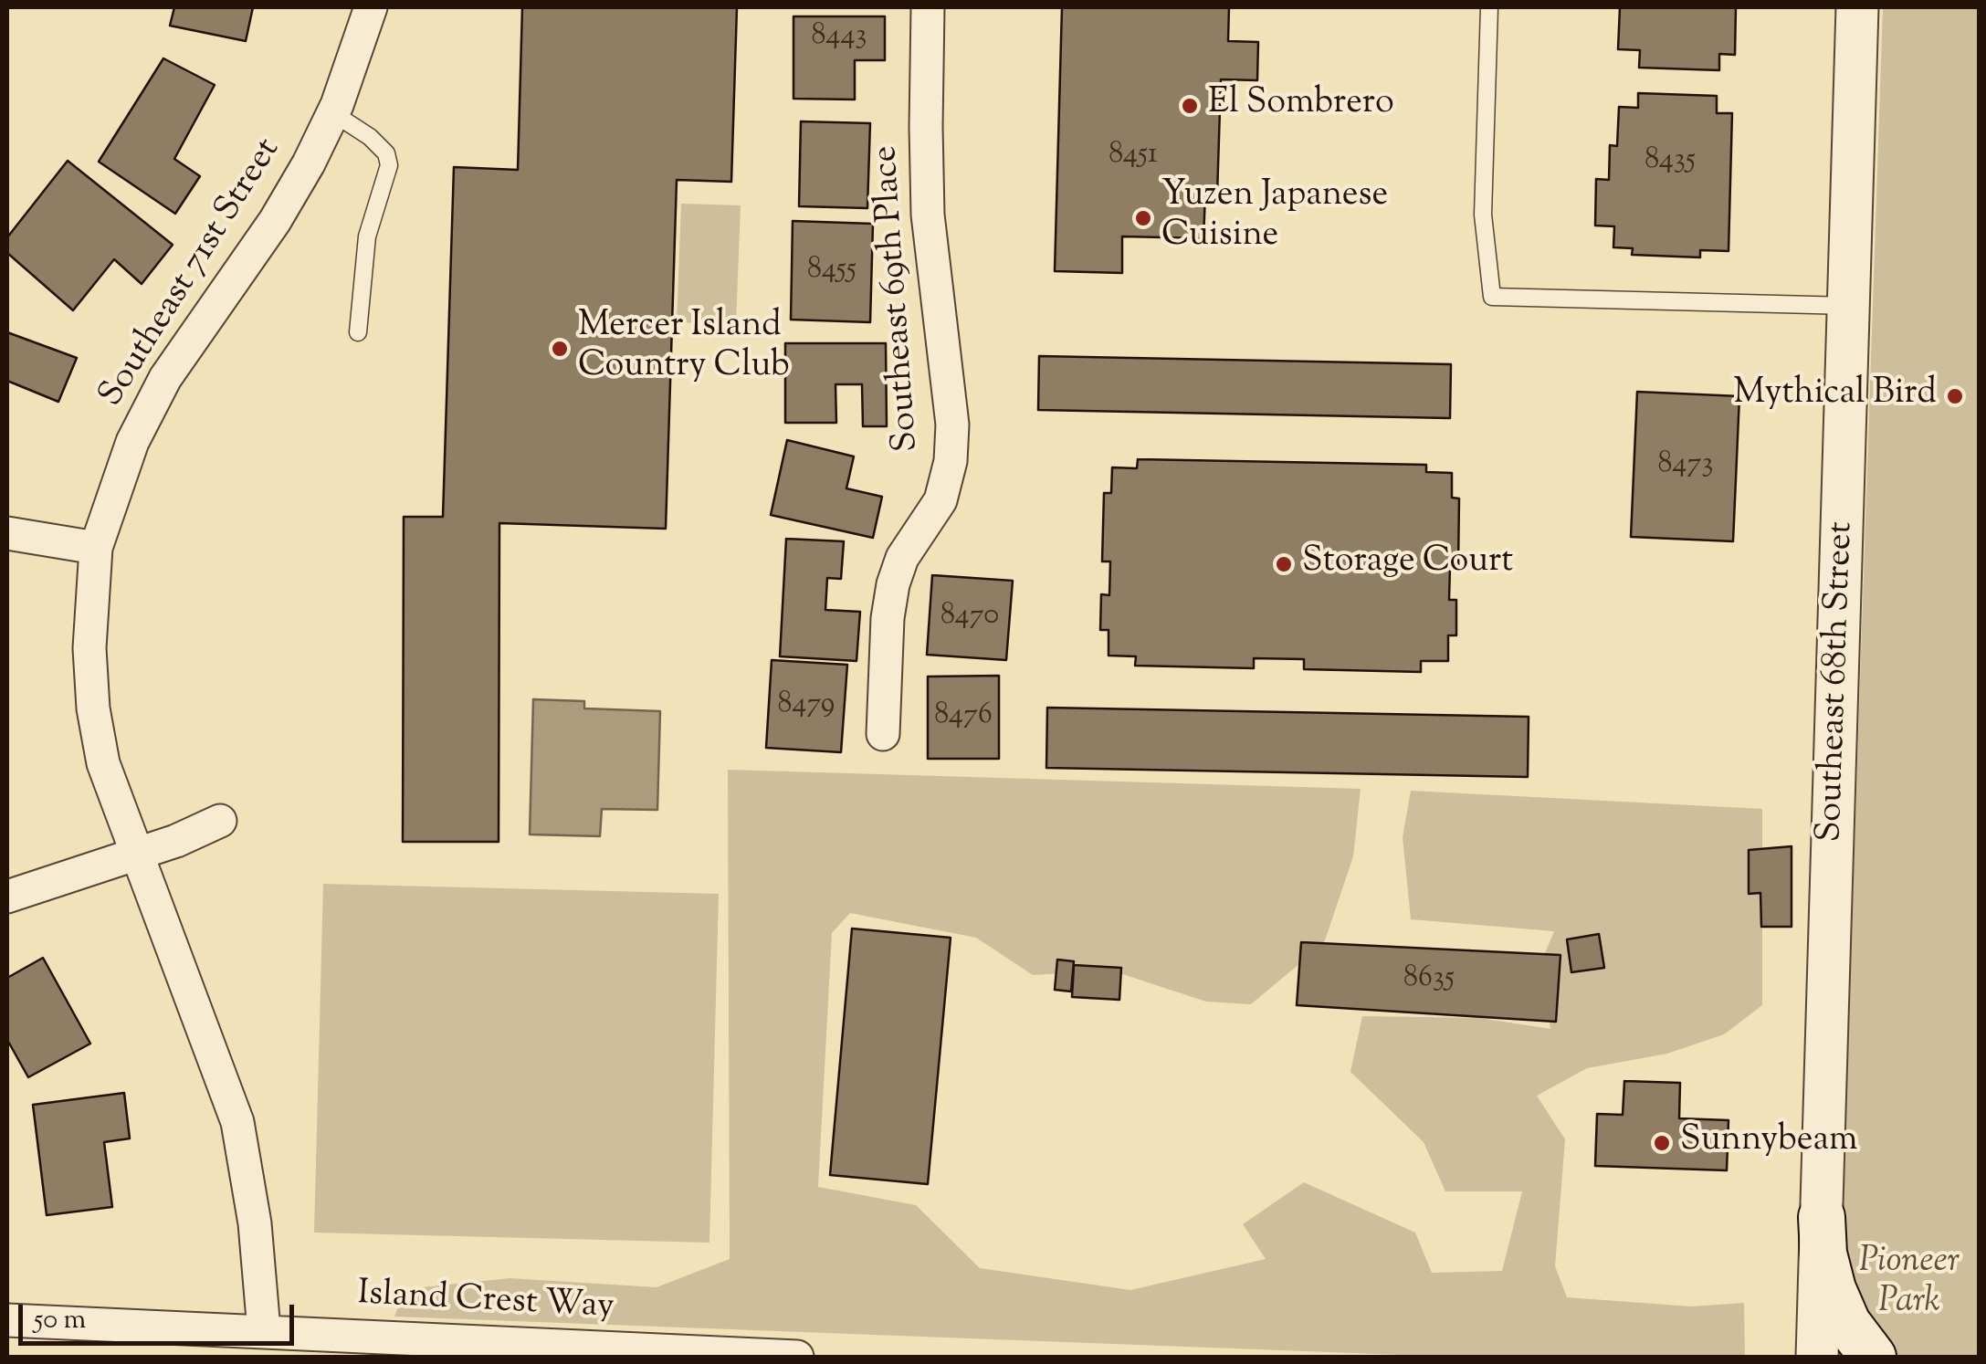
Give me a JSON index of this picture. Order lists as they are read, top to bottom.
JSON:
{
  "streets": {
    "street": [
      "Southeast 71st Street",
      "Southeast 69th Place",
      "Southeast 68th Street",
      "Island Crest Way"
    ]
  },
  "crossings": [
    ["Southeast 71st Street", "Island Crest Way"]
  ],
  "parks": ["Pioneer Park"],
  "places": [
    "El Sombrero",
    "Yuzen Japanese Cuisine",
    "Mercer Island Country Club",
    "Mythical Bird",
    "Storage Court",
    "Sunnybeam"
  ],
  "house_numbers": [
    "8443",
    "8451",
    "8435",
    "8455",
    "8473",
    "8470",
    "8479",
    "8476",
    "8635"
  ],
  "scale_bar": "50 m"
}
